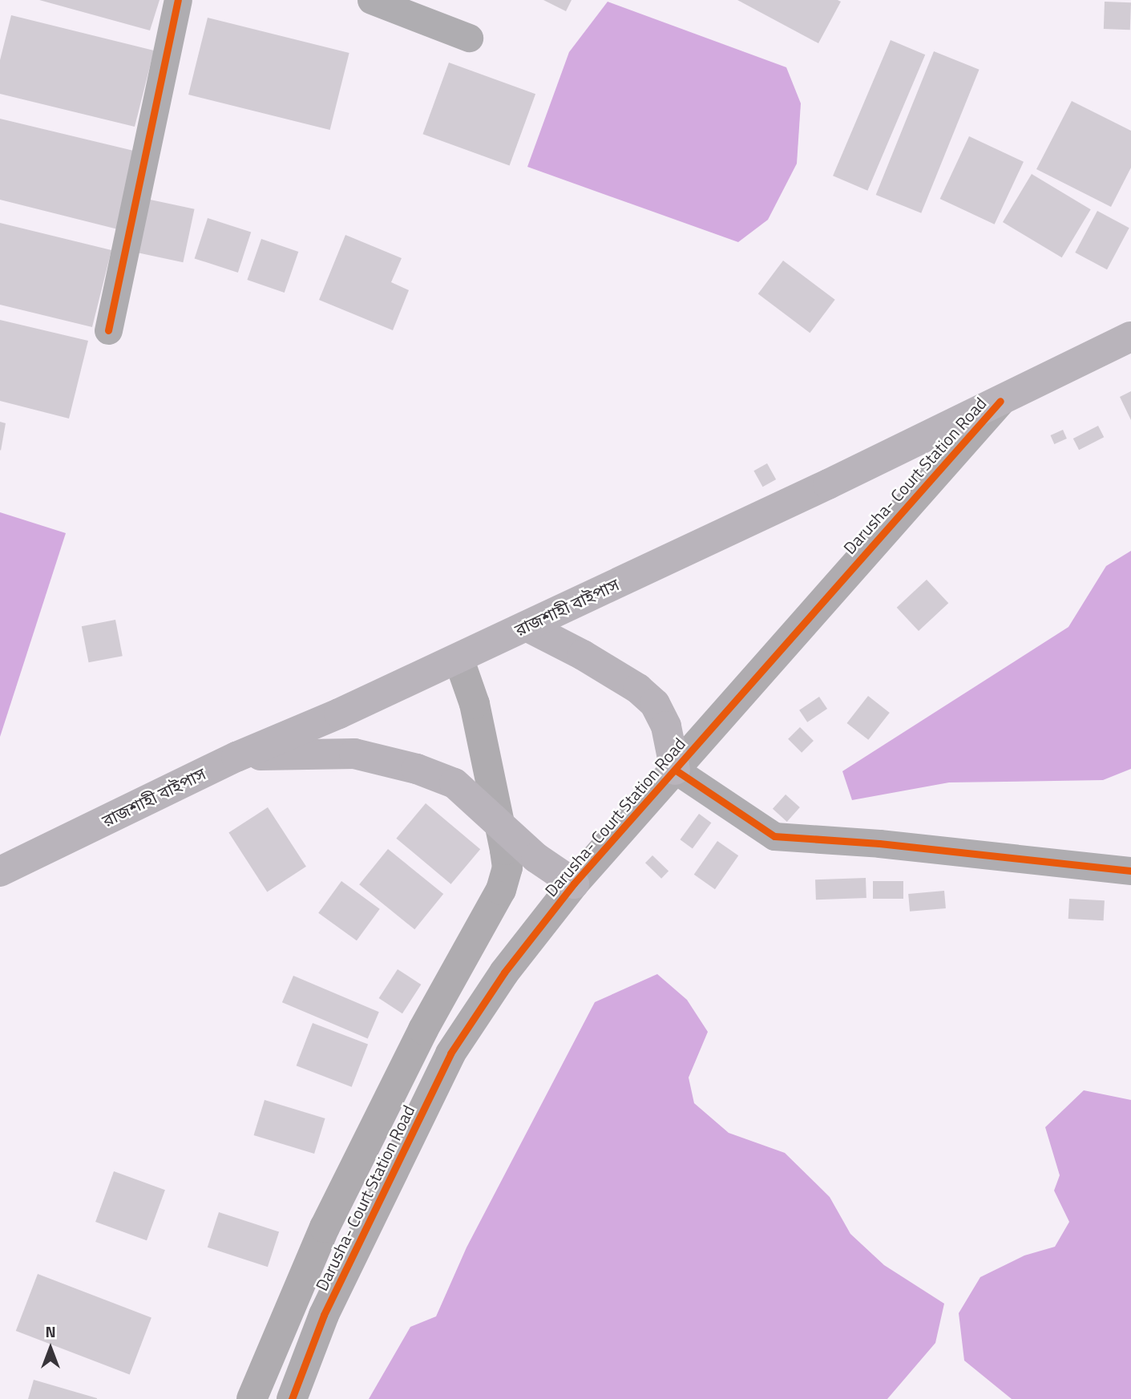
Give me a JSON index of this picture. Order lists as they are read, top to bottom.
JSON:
{
  "streets": {
    "highway": ["রাজশাহী বাইপাস"],
    "street": ["Darusha- Court Station Road"]
  },
  "crossings": [
    ["Darusha- Court Station Road", "রাজশাহী বাইপাস"]
  ],
  "north": "top"
}
